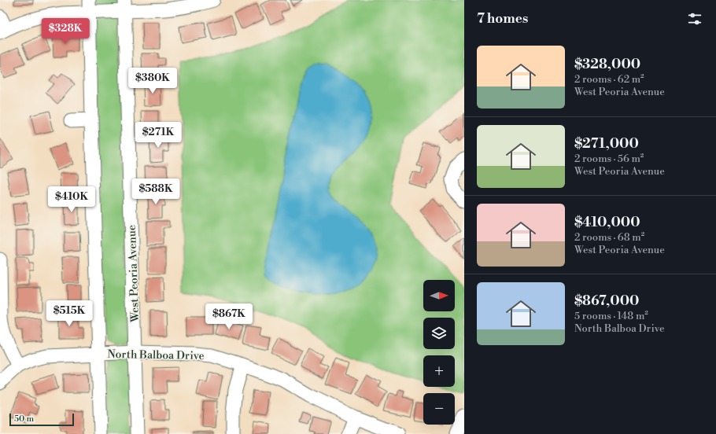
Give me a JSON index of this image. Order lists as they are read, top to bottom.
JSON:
{
  "streets": {
    "street": ["West Peoria Avenue", "North Balboa Drive"]
  },
  "crossings": [
    ["West Peoria Avenue", "North Balboa Drive"]
  ],
  "scale_bar": "50 m",
  "north": "right",
  "page": {
    "heading": "7 homes",
    "price": [
      "$328K",
      "$380K",
      "$271K",
      "$588K",
      "$410K",
      "$515K",
      "$867K"
    ],
    "list": [
      {
        "name": "$328,000",
        "note": "2 rooms · 62 m² · West Peoria Avenue"
      },
      {
        "name": "$271,000",
        "note": "2 rooms · 56 m² · West Peoria Avenue"
      },
      {
        "name": "$410,000",
        "note": "2 rooms · 68 m² · West Peoria Avenue"
      },
      {
        "name": "$867,000",
        "note": "5 rooms · 148 m² · North Balboa Drive"
      }
    ],
    "map_buttons": ["+", "−"],
    "scale": "50 m"
  }
}
